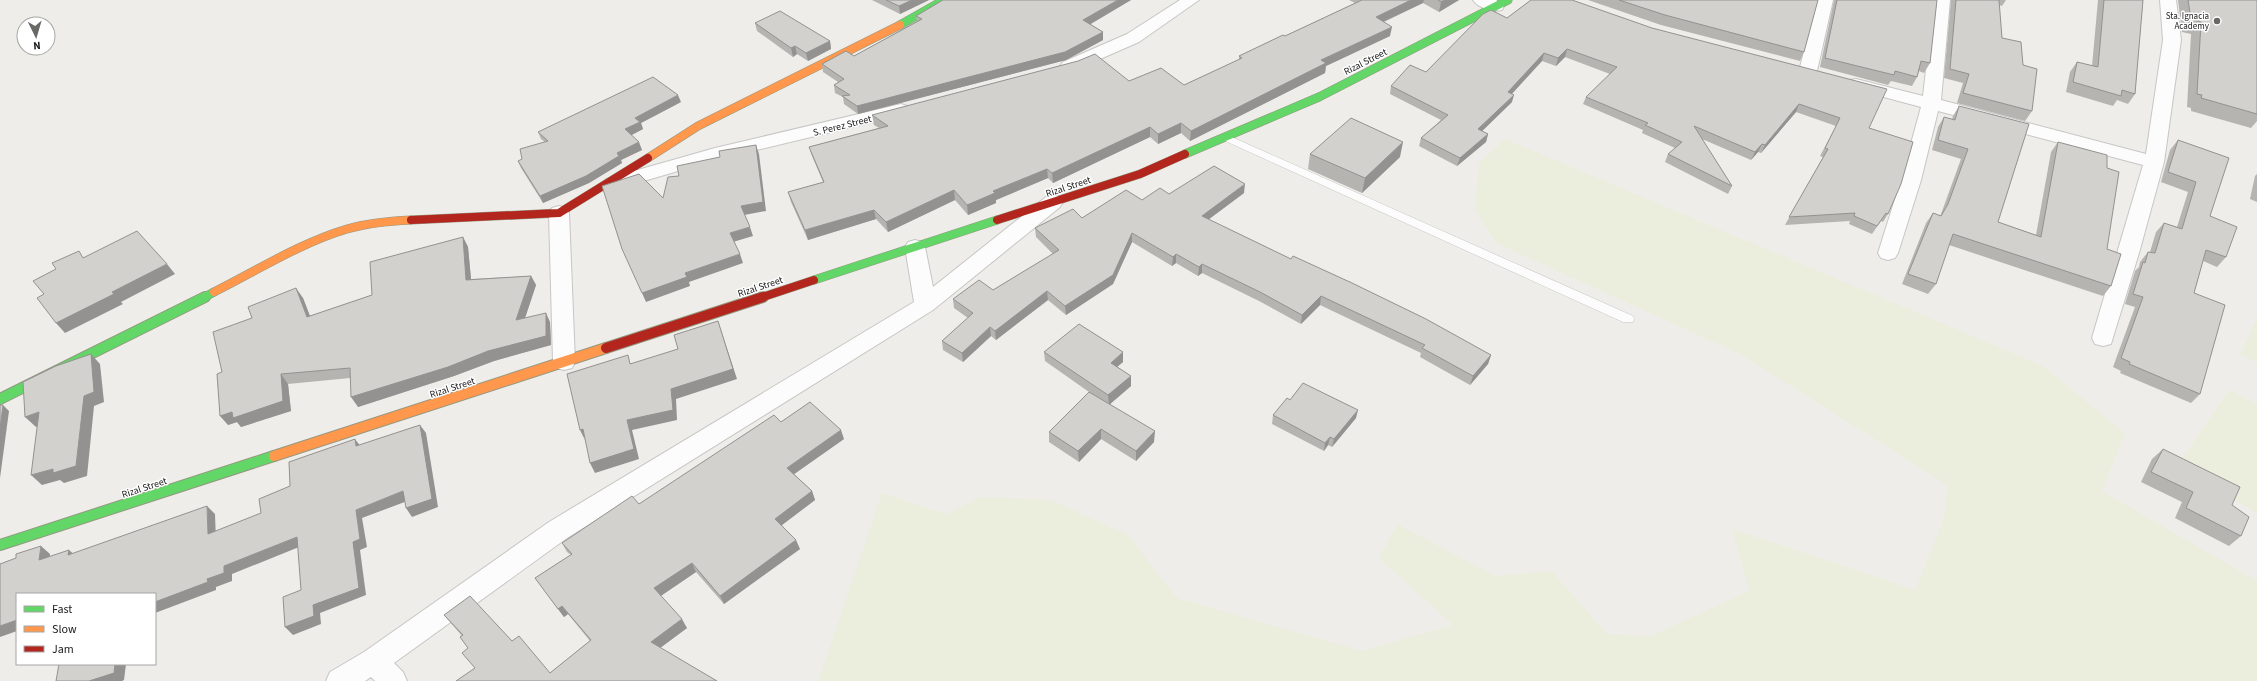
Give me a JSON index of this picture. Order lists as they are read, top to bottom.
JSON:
{
  "streets": {
    "street": ["Rizal Street", "S. Perez Street"]
  },
  "places": ["Sta. Ignacia Academy"],
  "legend": ["Fast", "Slow", "Jam"],
  "north": "bottom"
}
